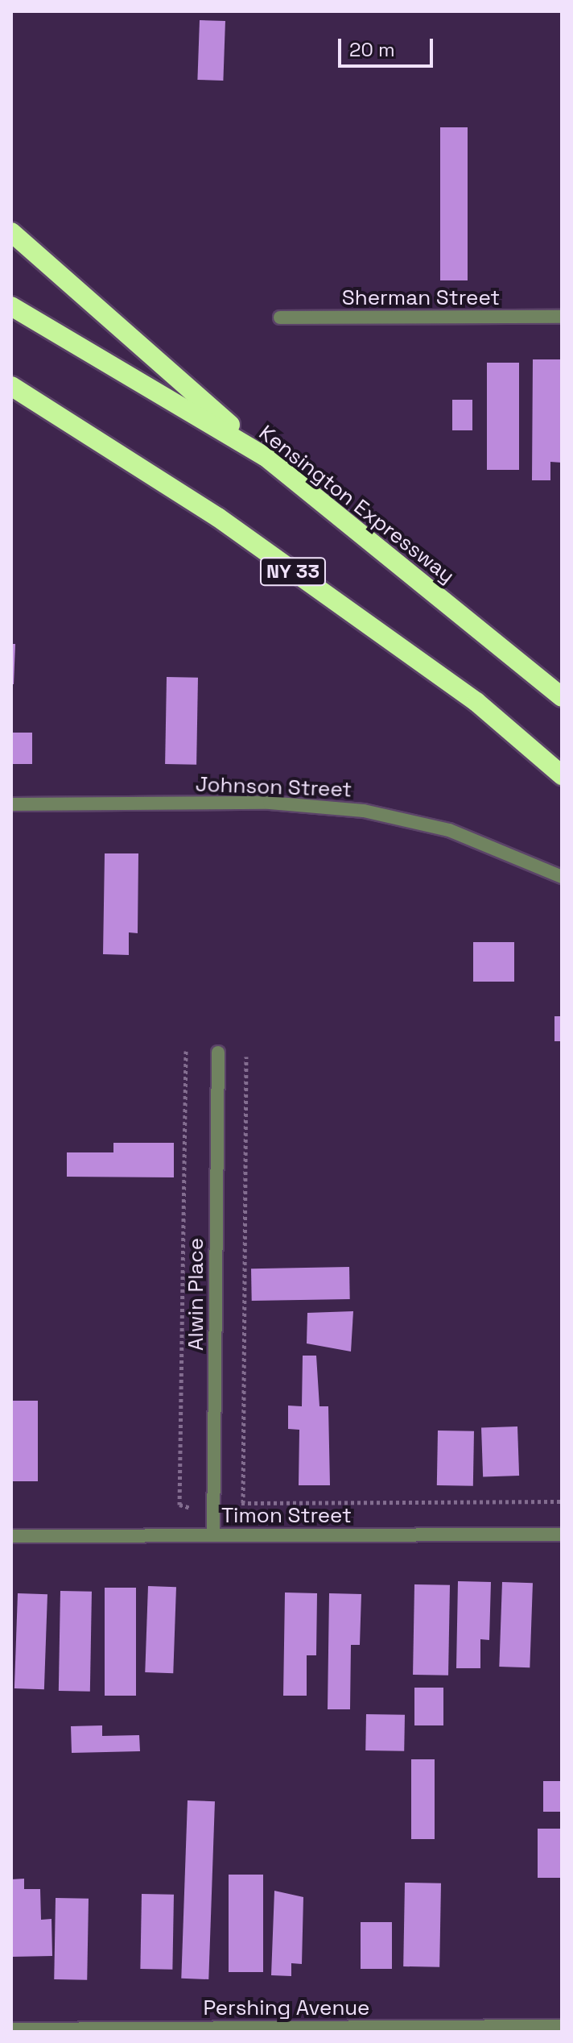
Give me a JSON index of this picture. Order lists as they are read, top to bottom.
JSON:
{
  "streets": {
    "highway": ["Kensington Expressway", "NY 33"],
    "street": [
      "Sherman Street",
      "Johnson Street",
      "Alwin Place",
      "Timon Street",
      "Pershing Avenue"
    ]
  },
  "crossings": [
    ["Alwin Place", "Timon Street"]
  ],
  "scale_bar": "20 m"
}
